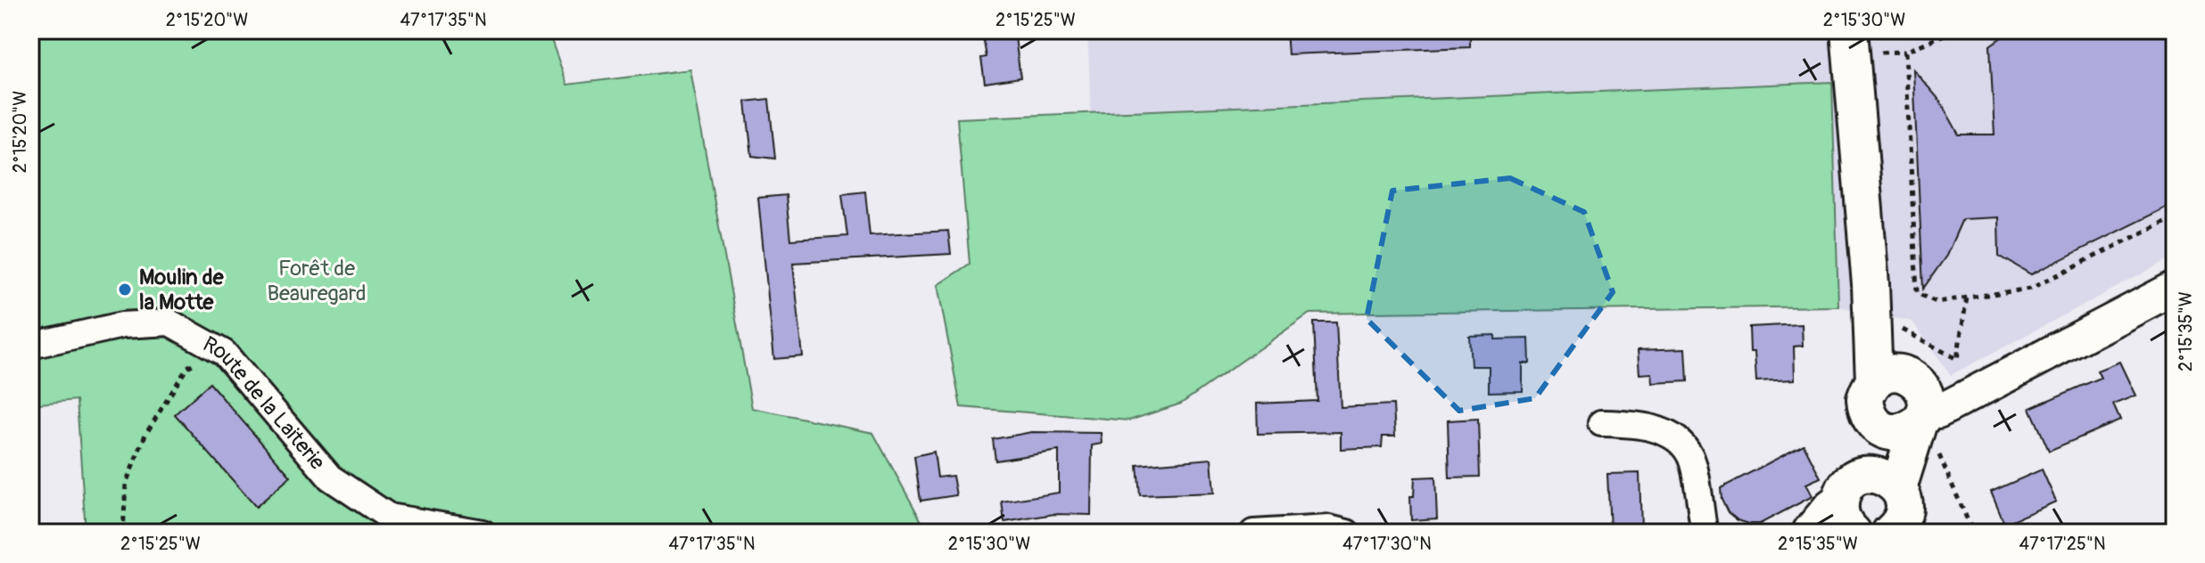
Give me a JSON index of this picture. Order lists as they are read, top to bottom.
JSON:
{
  "streets": {
    "street": ["Route de la Laiterie"]
  },
  "parks": ["Forêt de Beauregard"],
  "places": ["Moulin de la Motte"],
  "coordinates": [
    "2°15'20\"W",
    "47°17'35\"N",
    "2°15'25\"W",
    "2°15'30\"W",
    "2°15'35\"W",
    "47°17'30\"N",
    "47°17'25\"N"
  ]
}
